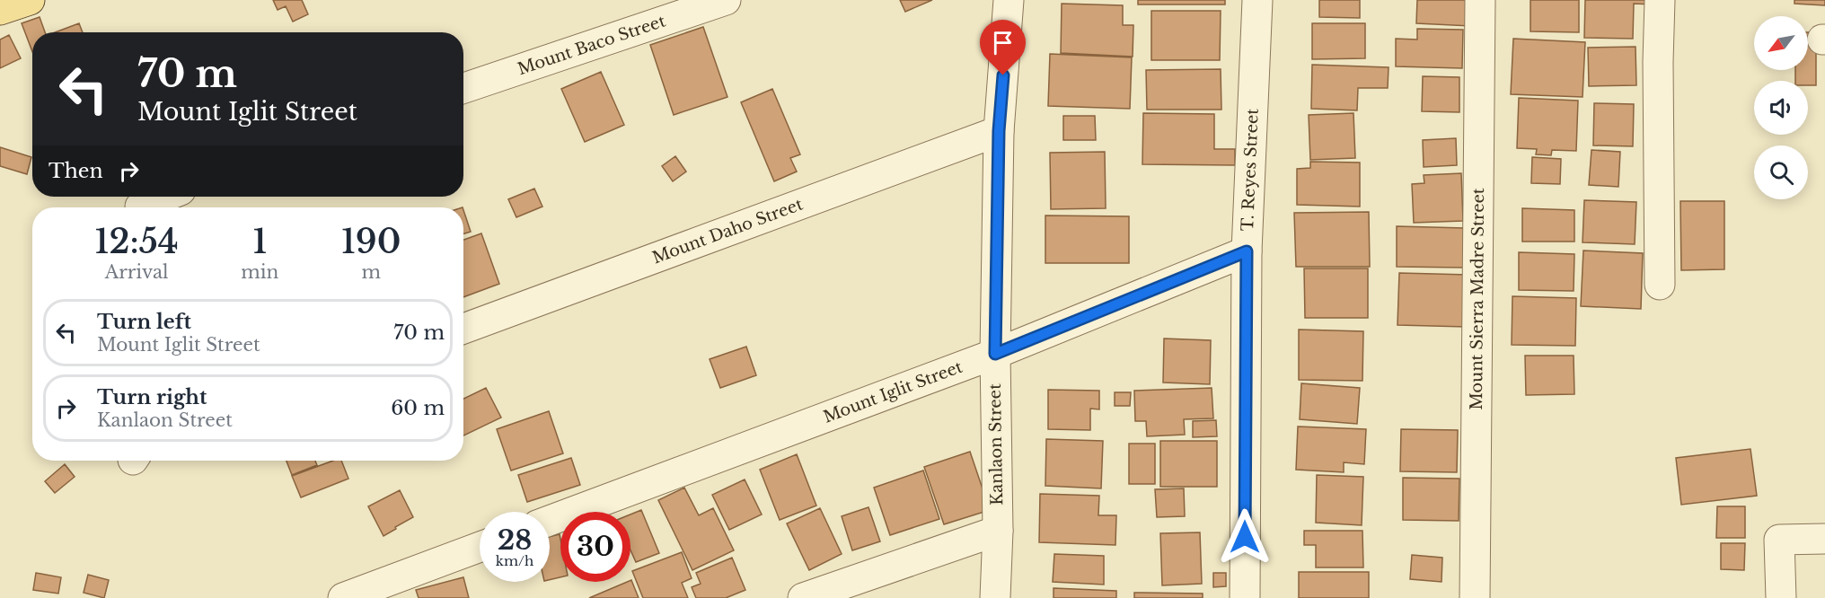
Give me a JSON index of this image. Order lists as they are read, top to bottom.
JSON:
{
  "streets": {
    "street": [
      "Mount Baco Street",
      "T. Reyes Street",
      "Mount Daho Street",
      "Mount Sierra Madre Street",
      "Mount Iglit Street",
      "Kanlaon Street"
    ]
  },
  "crossings": [
    ["T. Reyes Street", "Mount Iglit Street"],
    ["Mount Daho Street", "Kanlaon Street"],
    ["Mount Iglit Street", "Kanlaon Street"]
  ],
  "north": "bottom left",
  "page": {
    "turn": ["70 m", "Mount Iglit Street"],
    "then": "Then",
    "eta": [
      "12:54",
      "Arrival",
      "1",
      "min",
      "190",
      "m"
    ],
    "list": [
      {
        "name": "Turn left",
        "note": "Mount Iglit Street",
        "value": "70 m"
      },
      {
        "name": "Turn right",
        "note": "Kanlaon Street",
        "value": "60 m"
      }
    ],
    "speed": "28 km/h",
    "limit": "30"
  }
}
